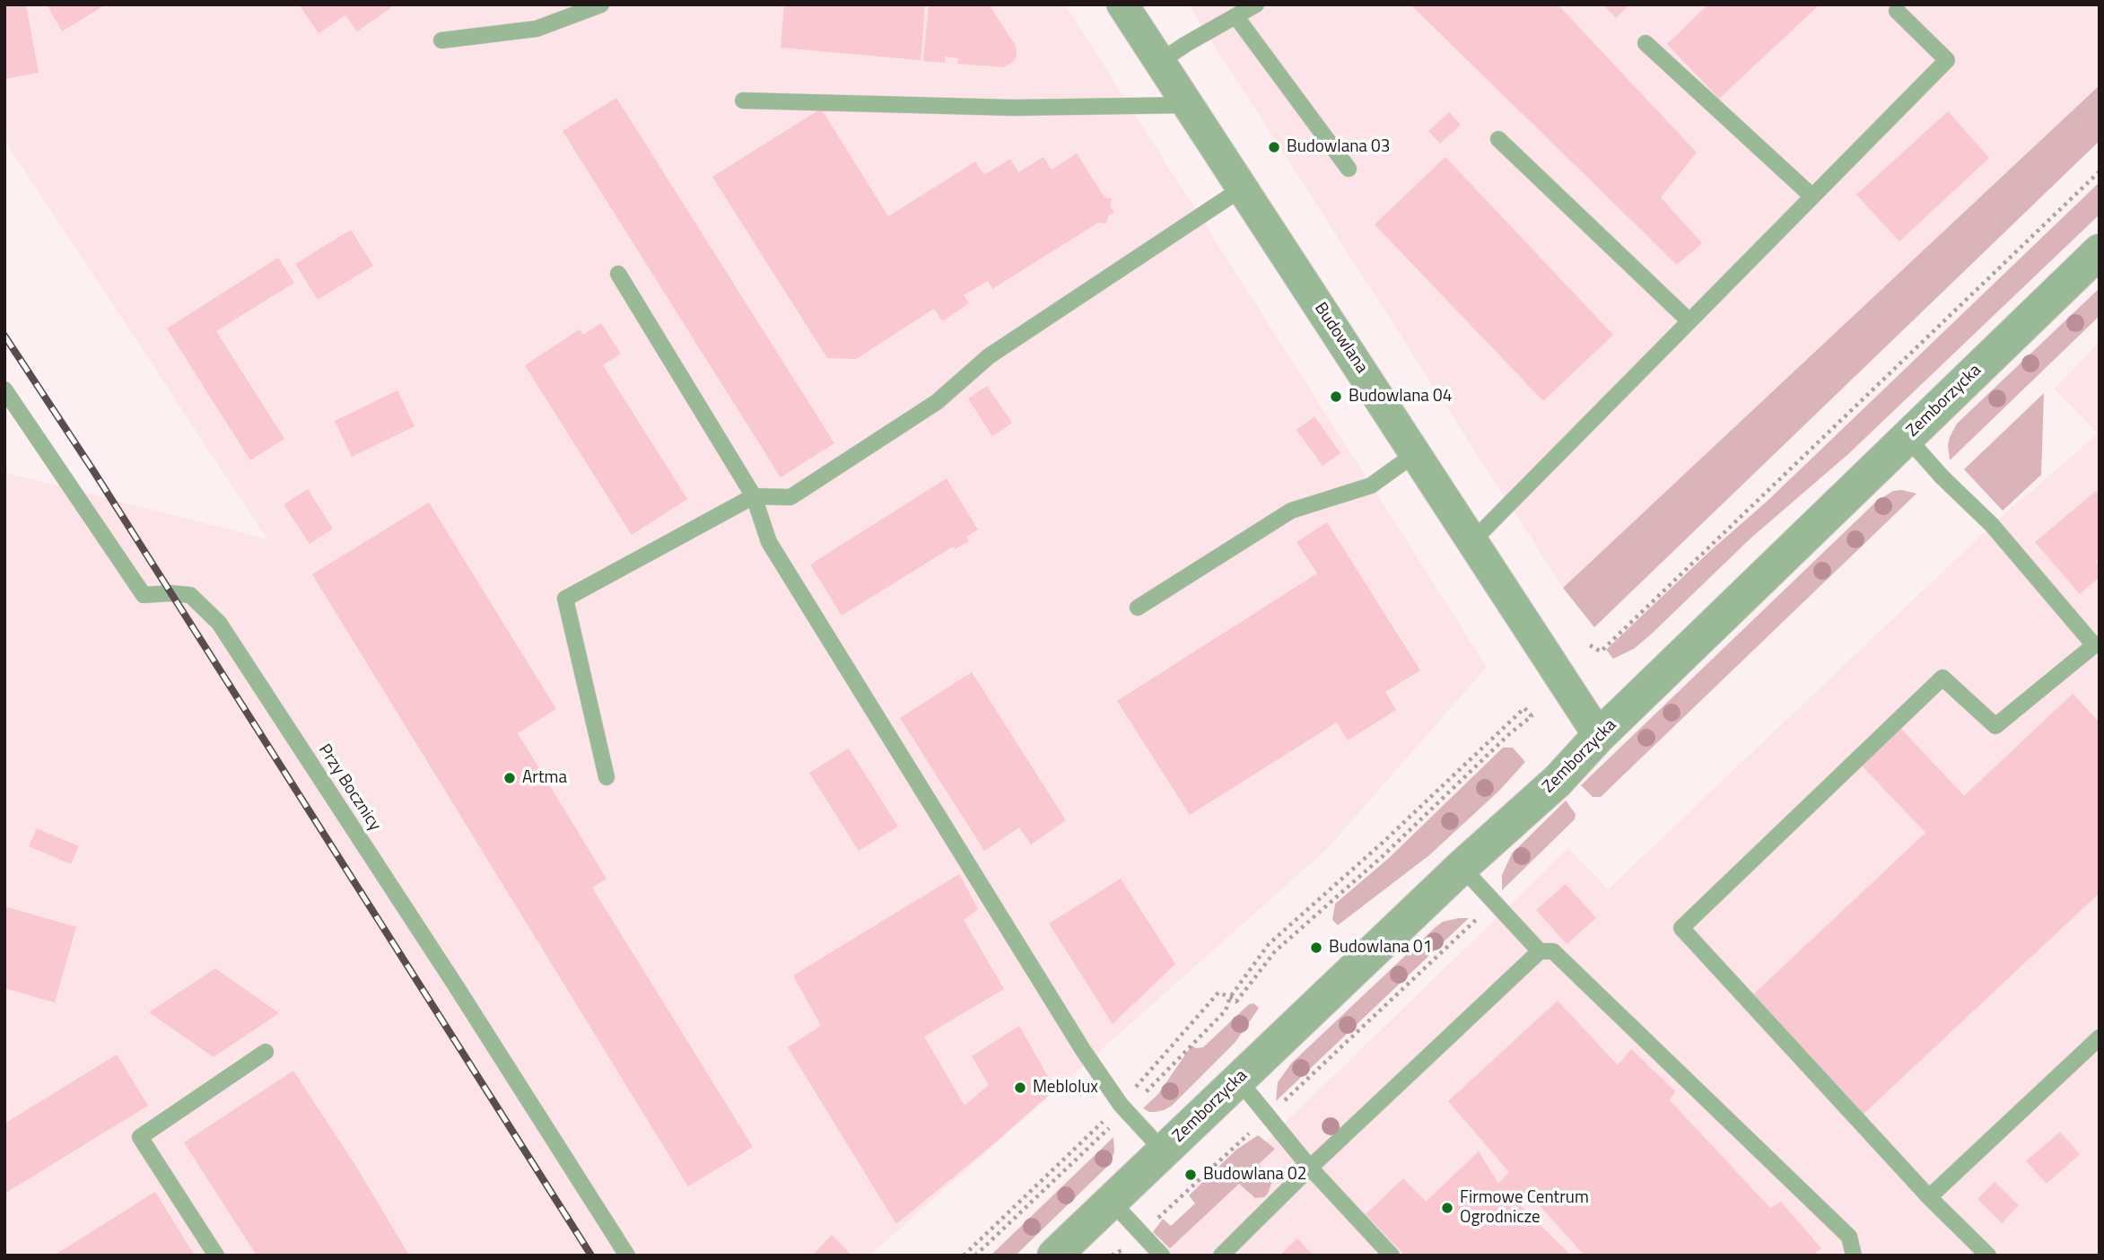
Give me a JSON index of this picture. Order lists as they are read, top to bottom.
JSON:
{
  "streets": {
    "street": ["Budowlana", "Zemborzycka"],
    "lane": ["Przy Bocznicy"]
  },
  "crossings": [
    ["Budowlana", "Zemborzycka"]
  ],
  "places": [
    "Budowlana 03",
    "Budowlana 04",
    "Artma",
    "Budowlana 01",
    "Meblolux",
    "Budowlana 02",
    "Firmowe Centrum Ogrodnicze"
  ]
}
